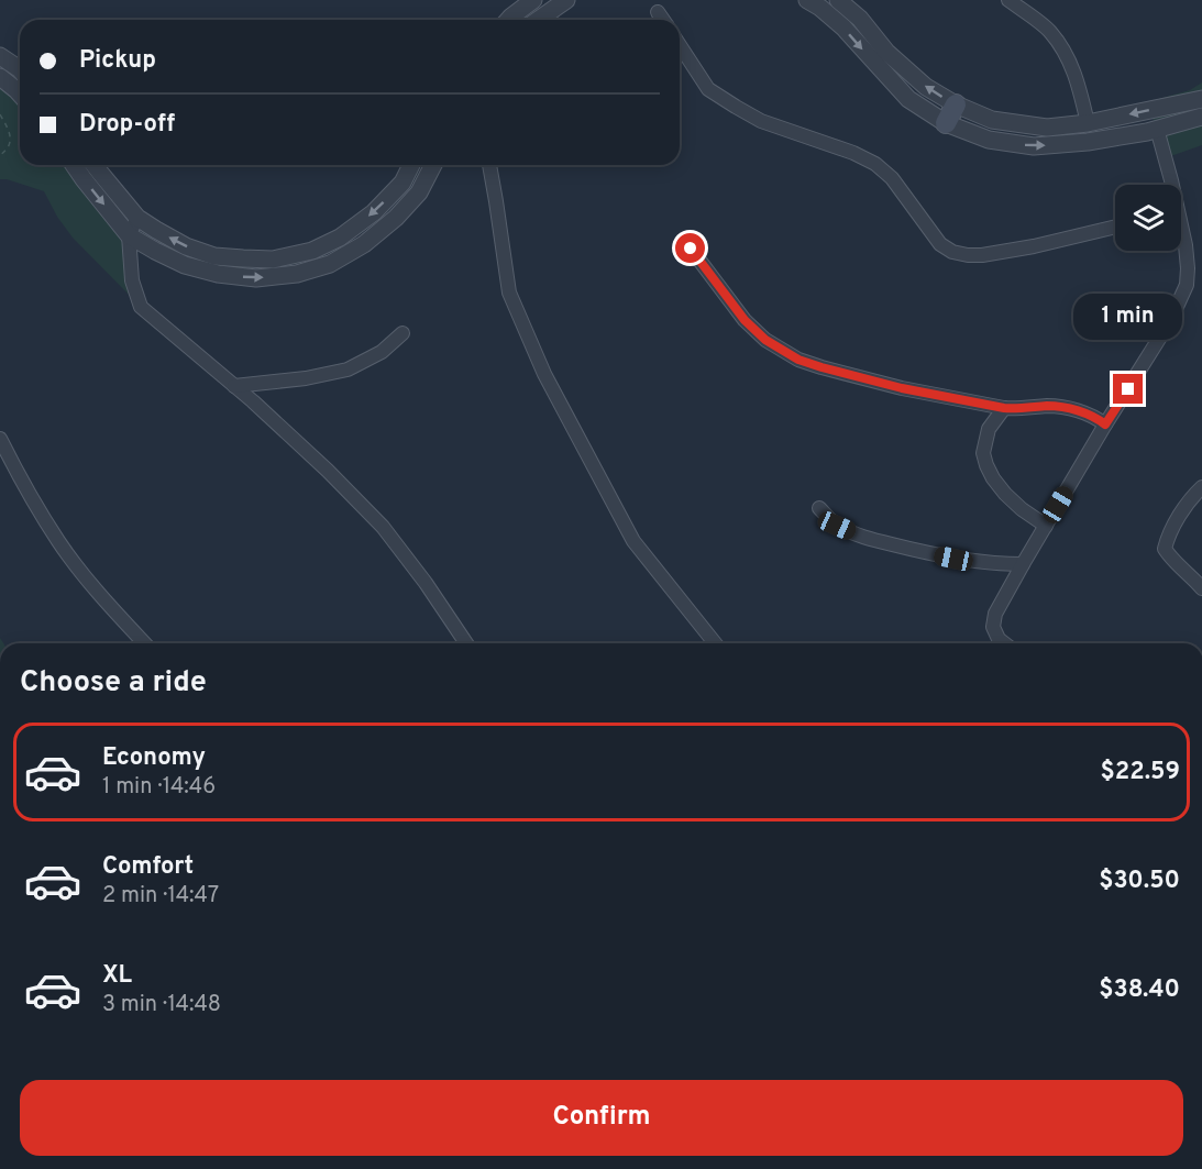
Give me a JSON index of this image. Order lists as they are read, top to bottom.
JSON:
{
  "page": {
    "banner": ["Pickup", "Drop-off"],
    "bubble": "1 min",
    "heading": "Choose a ride",
    "list": [
      {
        "name": "Economy",
        "note": "1 min · 14:46",
        "value": "$22.59"
      },
      {
        "name": "Comfort",
        "note": "2 min · 14:47",
        "value": "$30.50"
      },
      {
        "name": "XL",
        "note": "3 min · 14:48",
        "value": "$38.40"
      }
    ],
    "buttons": "Confirm"
  }
}
